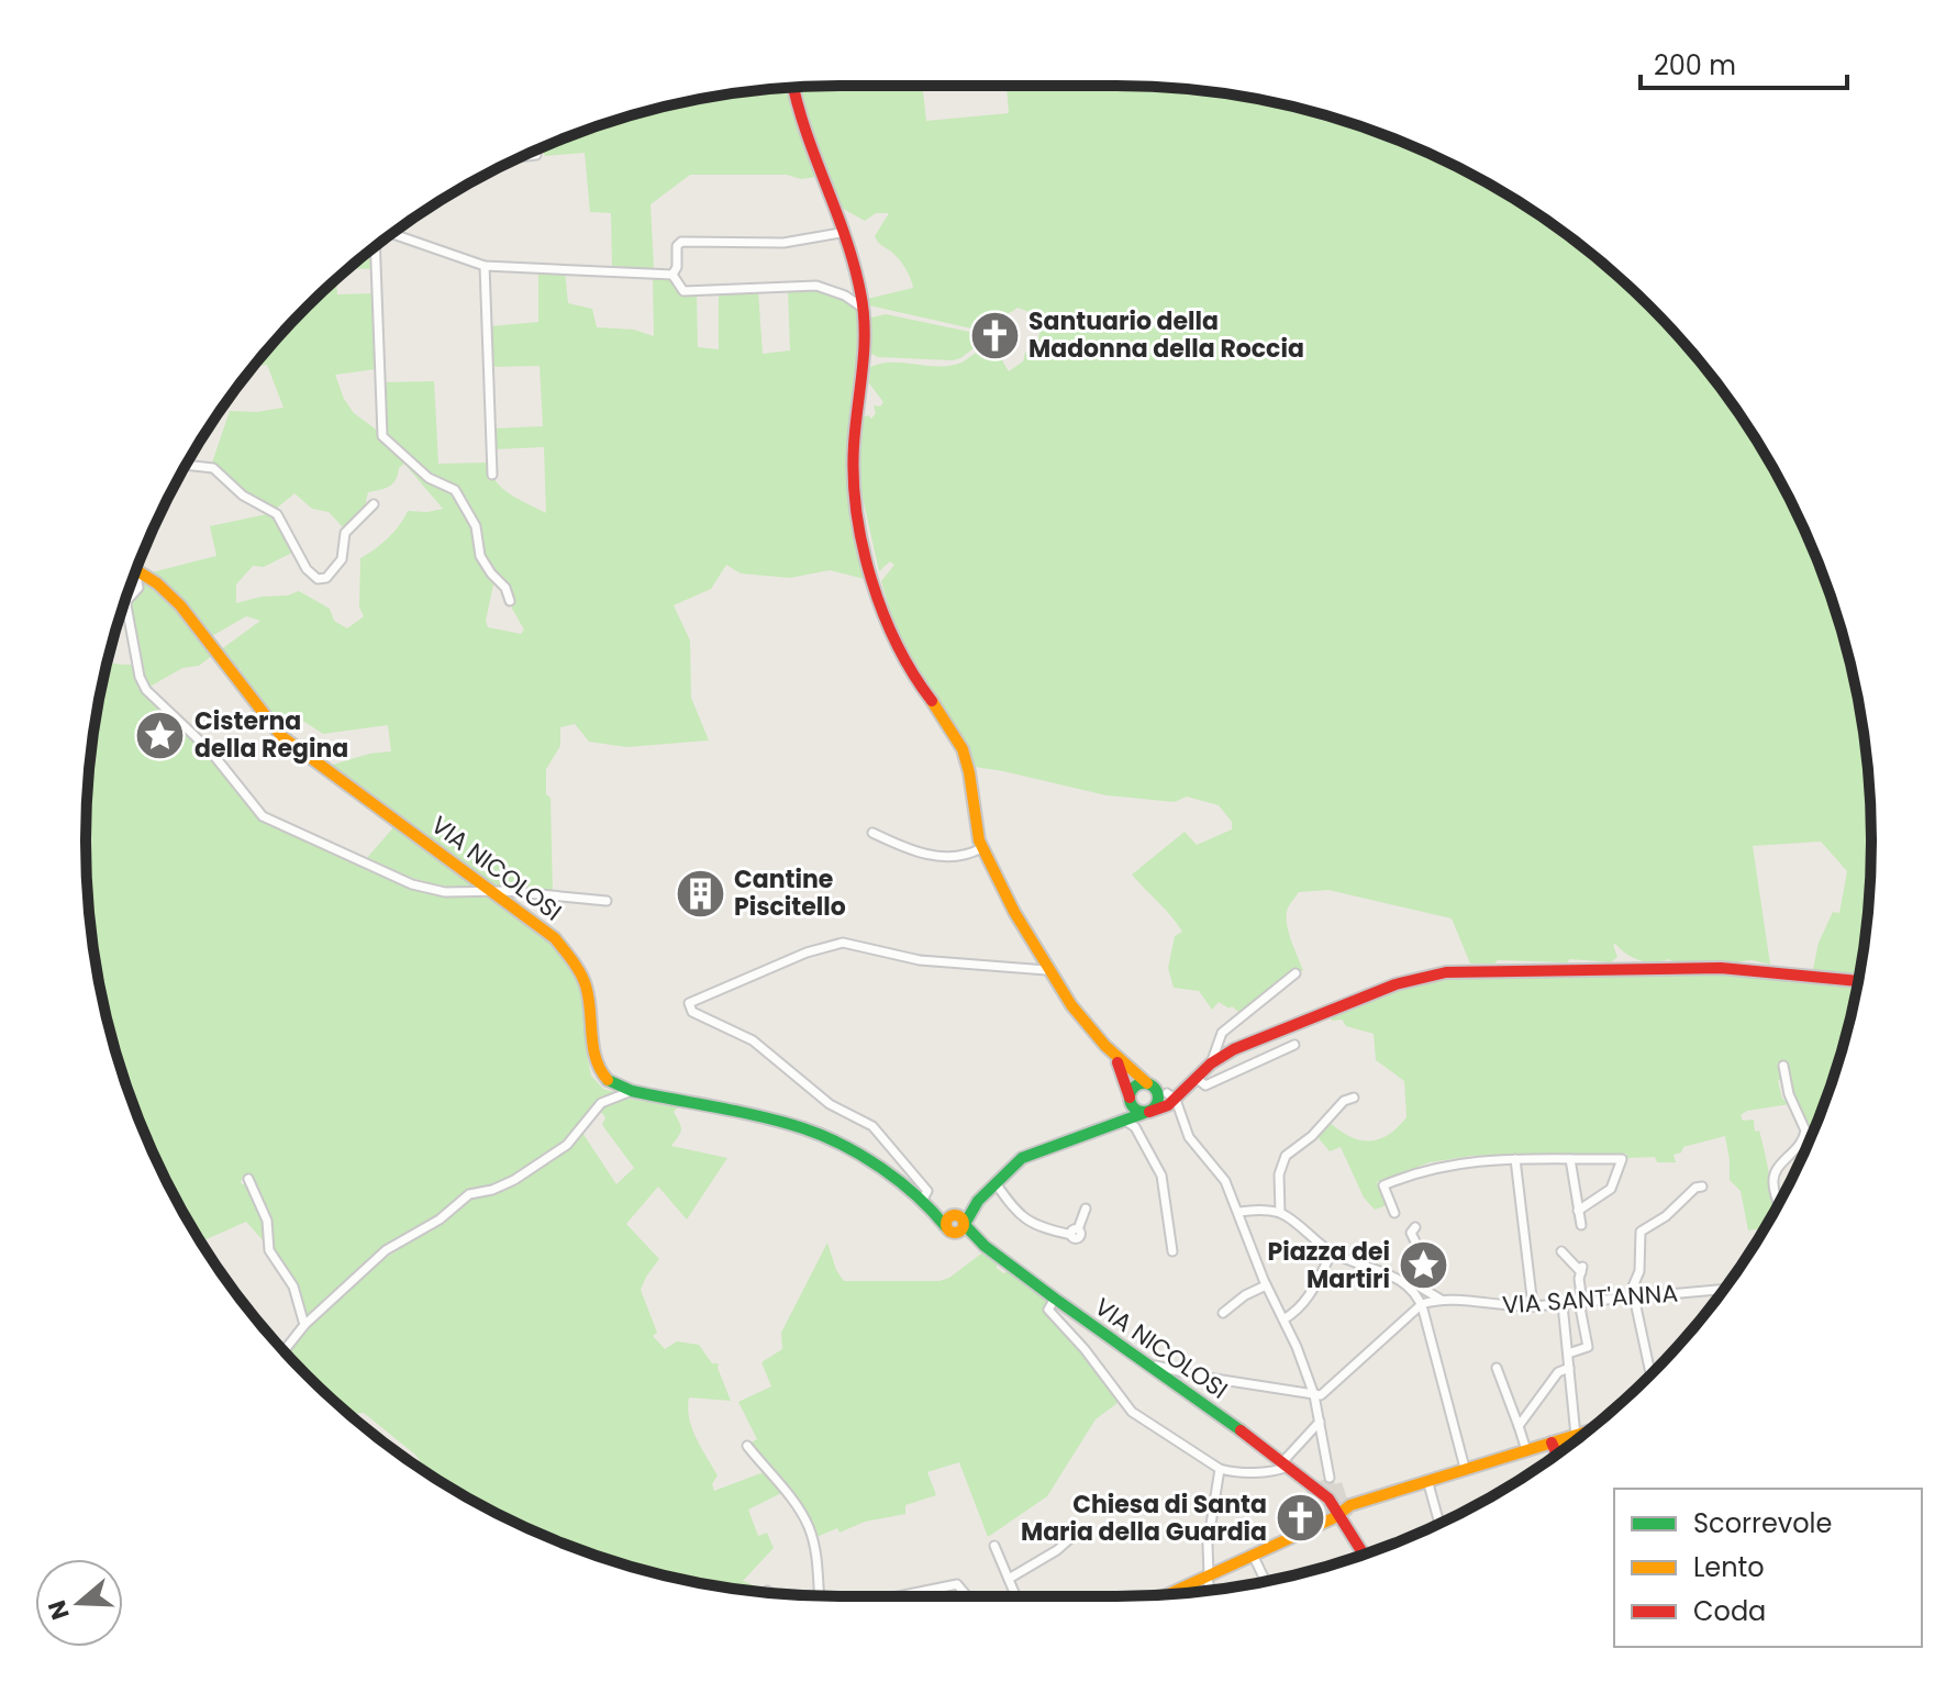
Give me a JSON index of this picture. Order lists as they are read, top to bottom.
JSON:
{
  "streets": {
    "street": ["VIA NICOLOSI", "VIA SANT'ANNA"]
  },
  "places": {
    "church": ["Santuario della Madonna della Roccia", "Chiesa di Santa Maria della Guardia"],
    "place": ["Cisterna della Regina", "Piazza dei Martiri"],
    "building": ["Cantine Piscitello"]
  },
  "legend": ["Scorrevole", "Lento", "Coda"],
  "scale_bar": "200 m",
  "north": "left"
}
